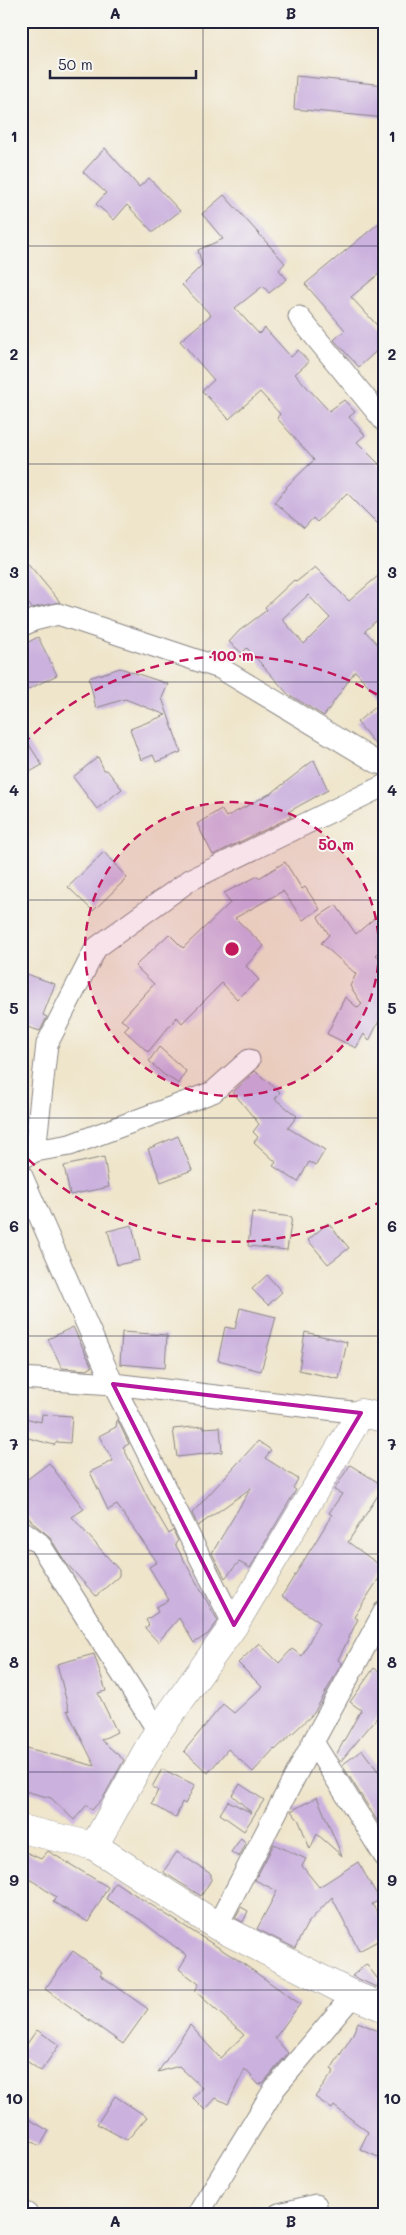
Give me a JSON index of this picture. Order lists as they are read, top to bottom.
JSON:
{
  "scale_bar": "50 m",
  "grid": {
    "columns": ["A", "B"],
    "rows": [
      "1",
      "2",
      "3",
      "4",
      "5",
      "6",
      "7",
      "8",
      "9",
      "10"
    ]
  },
  "rings": ["100 m", "50 m"]
}
